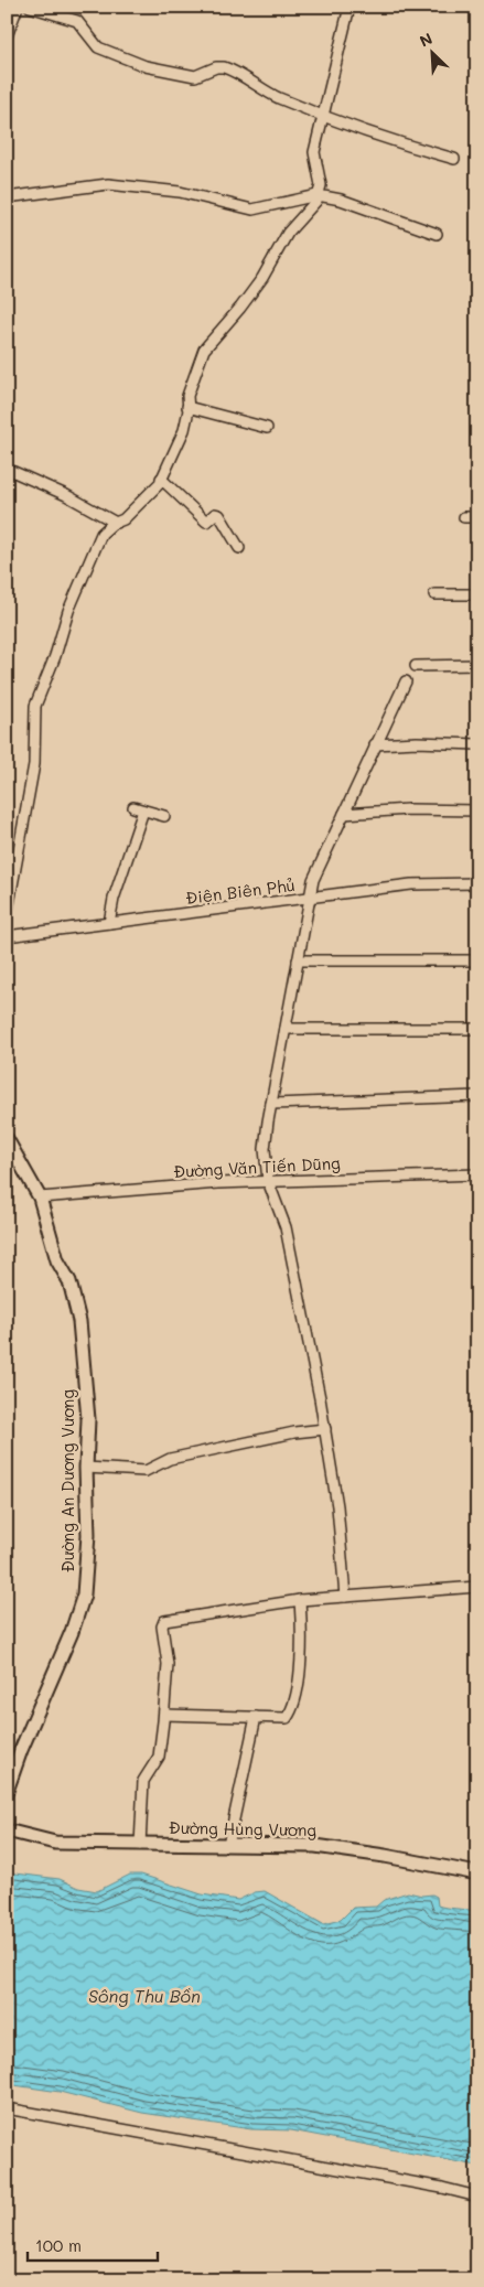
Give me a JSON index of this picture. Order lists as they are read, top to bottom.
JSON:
{
  "streets": {
    "main road": ["Đường An Dương Vương", "Đường Hùng Vương"],
    "street": ["Điện Biên Phủ", "Đường Văn Tiến Dũng"]
  },
  "crossings": [
    ["Đường Văn Tiến Dũng", "Đường An Dương Vương"]
  ],
  "water": ["Sông Thu Bồn"],
  "scale_bar": "100 m",
  "north": "top left"
}
